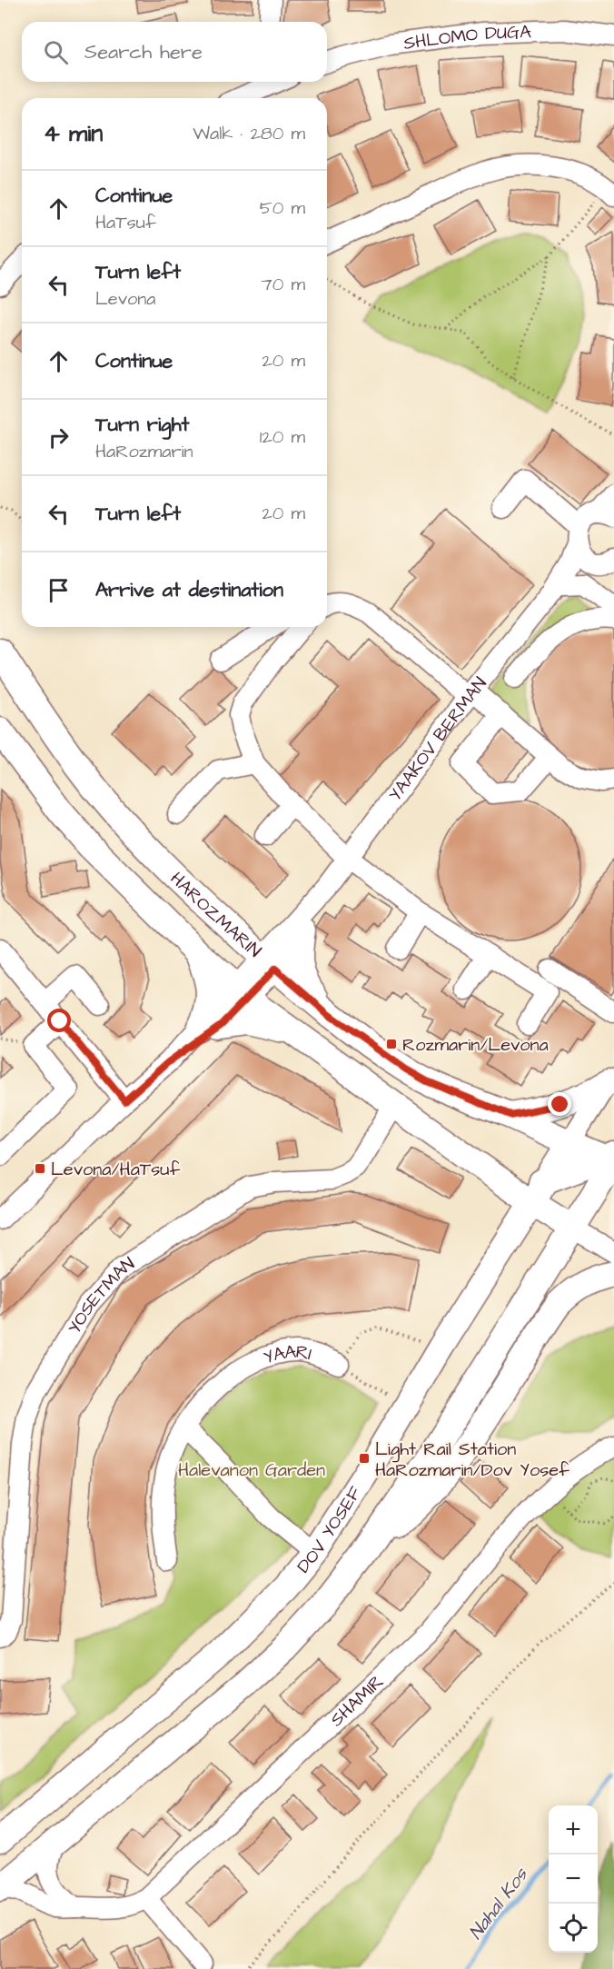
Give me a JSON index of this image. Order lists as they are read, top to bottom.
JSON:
{
  "streets": {
    "main road": ["HAROZMARIN", "DOV YOSEF"],
    "street": [
      "SHLOMO DUGA",
      "YAAKOV BERMAN",
      "YOSETMAN",
      "YAARI",
      "SHAMIR"
    ]
  },
  "crossings": [
    ["YAAKOV BERMAN", "HAROZMARIN"],
    ["YAARI", "DOV YOSEF"]
  ],
  "water": ["Nahal Kos"],
  "parks": ["Halevanon Garden"],
  "places": {
    "transit": ["Rozmarin/Levona", "Levona/HaTsuf", "Light Rail Station HaRozmarin/Dov Yosef"]
  },
  "page": {
    "search": "Search here",
    "heading": ["4 min", "Walk · 280 m"],
    "list": [
      ["Continue", "HaTsuf", "50 m"],
      ["Turn left", "Levona", "70 m"],
      ["Continue", "20 m"],
      ["Turn right", "HaRozmarin", "120 m"],
      ["Turn left", "20 m"],
      "Arrive at destination"
    ],
    "map_buttons": ["+", "−"]
  }
}
